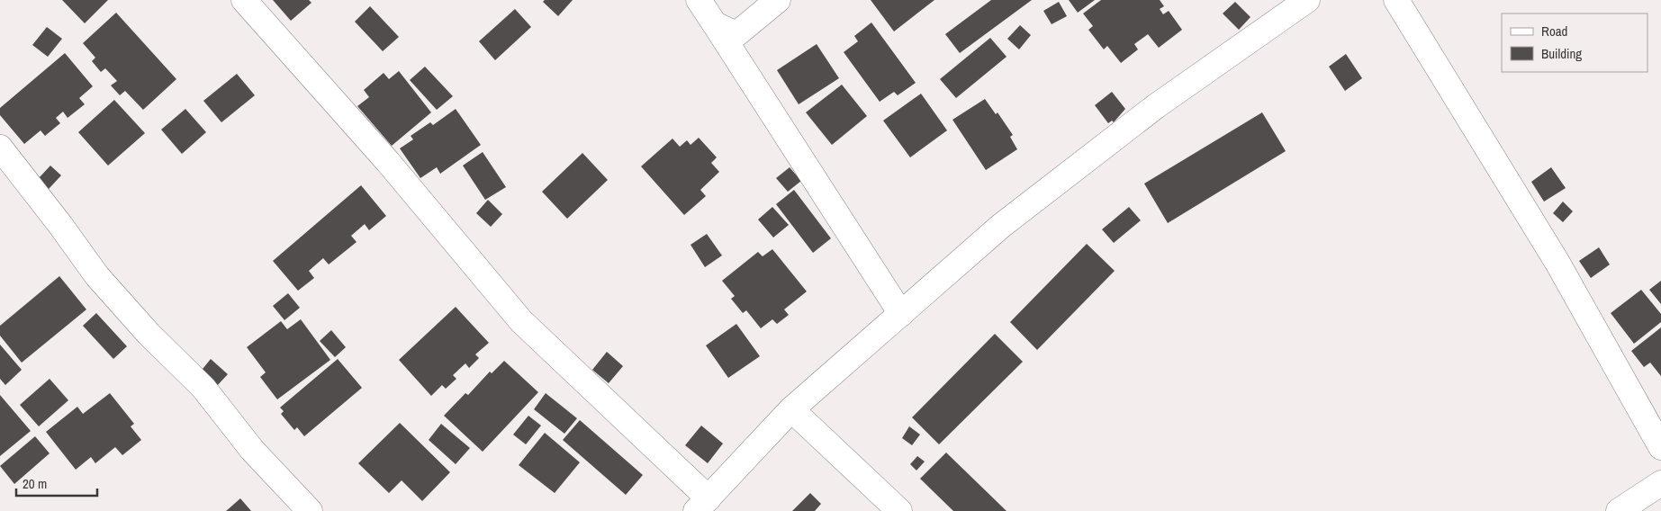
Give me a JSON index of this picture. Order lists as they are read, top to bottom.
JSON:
{
  "legend": ["Road", "Building"],
  "scale_bar": "20 m"
}
